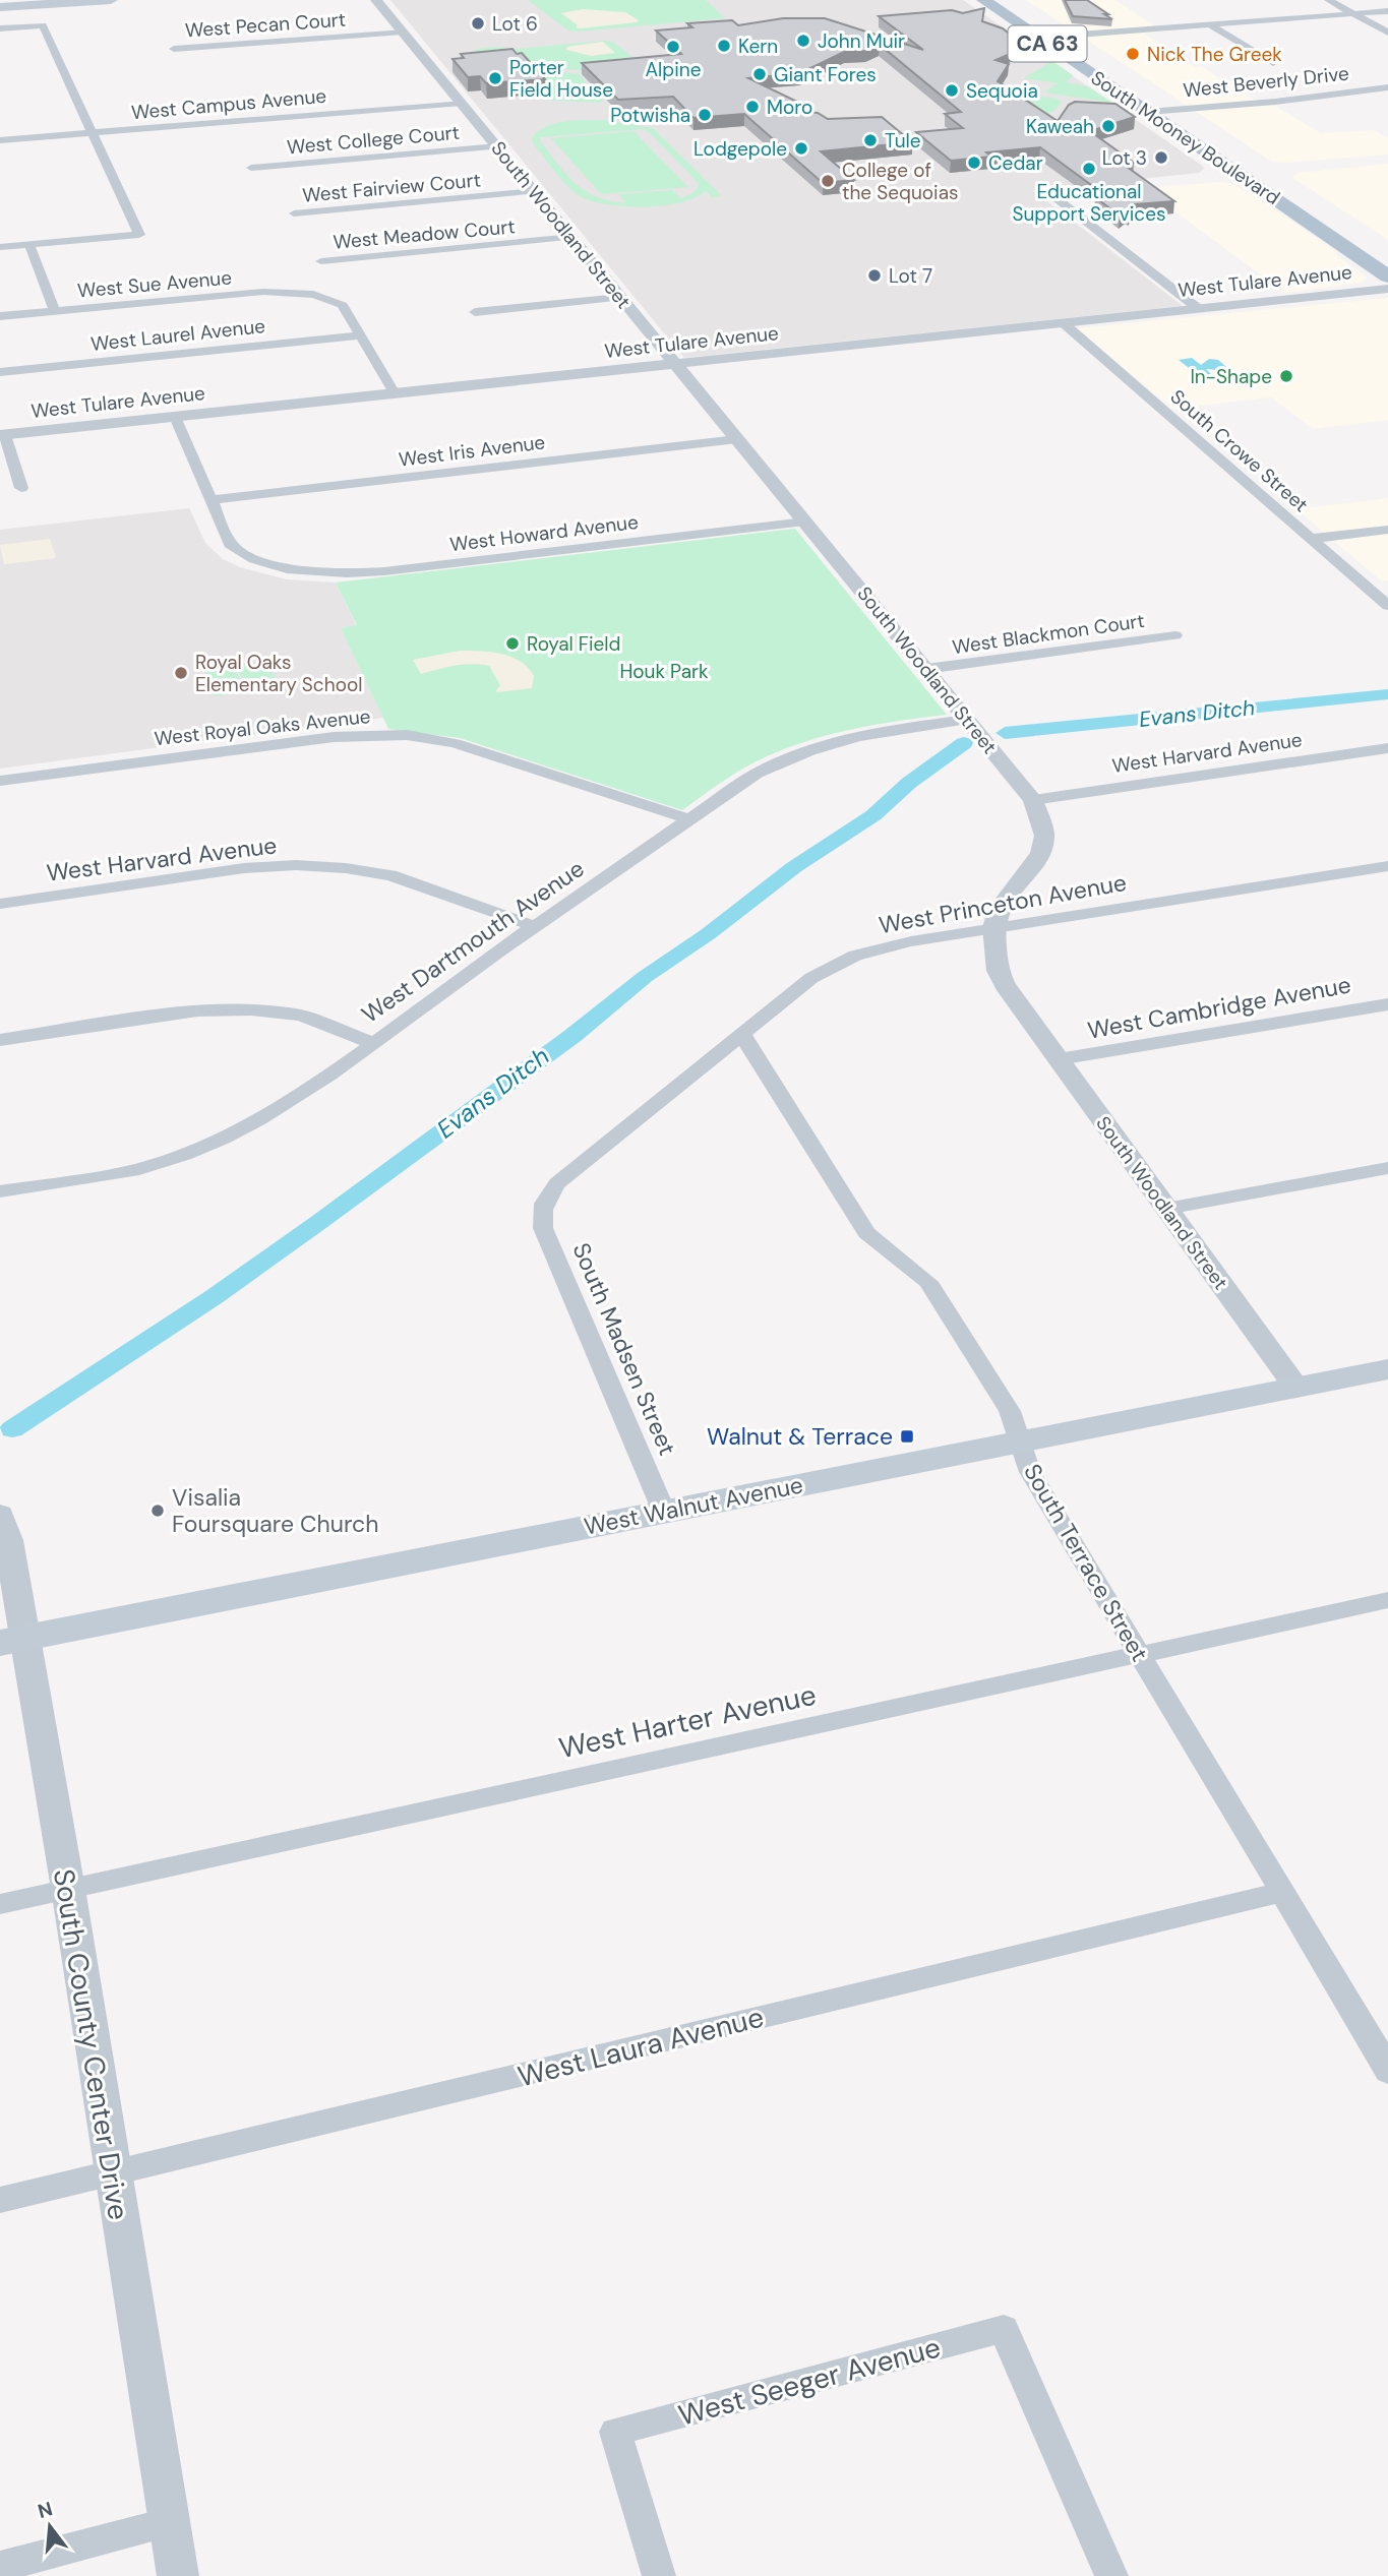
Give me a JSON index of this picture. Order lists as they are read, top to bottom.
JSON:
{
  "streets": {
    "main road": ["CA 63", "South Mooney Boulevard", "West Walnut Avenue"],
    "street": [
      "West Pecan Court",
      "West Beverly Drive",
      "West Campus Avenue",
      "West College Court",
      "West Fairview Court",
      "South Woodland Street",
      "West Meadow Court",
      "West Tulare Avenue",
      "West Sue Avenue",
      "West Laurel Avenue",
      "West Iris Avenue",
      "South Crowe Street",
      "West Howard Avenue",
      "West Blackmon Court",
      "West Royal Oaks Avenue",
      "West Harvard Avenue",
      "West Princeton Avenue",
      "West Dartmouth Avenue",
      "West Cambridge Avenue",
      "South Madsen Street",
      "South Terrace Street",
      "West Harter Avenue",
      "South County Center Drive",
      "West Laura Avenue",
      "West Seeger Avenue"
    ]
  },
  "crossings": [
    ["West Pecan Court", "South Woodland Street"],
    ["West Beverly Drive", "South Mooney Boulevard"],
    ["West Campus Avenue", "South Woodland Street"],
    ["West College Court", "South Woodland Street"],
    ["West Fairview Court", "South Woodland Street"],
    ["South Woodland Street", "West Meadow Court"],
    ["South Woodland Street", "West Tulare Avenue"],
    ["South Woodland Street", "West Iris Avenue"],
    ["South Woodland Street", "West Howard Avenue"],
    ["South Woodland Street", "West Blackmon Court"],
    ["South Woodland Street", "West Harvard Avenue"],
    ["South Woodland Street", "West Princeton Avenue"],
    ["South Woodland Street", "West Dartmouth Avenue"],
    ["South Woodland Street", "West Cambridge Avenue"],
    ["South Woodland Street", "West Walnut Avenue"],
    ["West Tulare Avenue", "South Crowe Street"],
    ["West Tulare Avenue", "West Howard Avenue"],
    ["West Sue Avenue", "West Laurel Avenue"],
    ["West Iris Avenue", "West Howard Avenue"],
    ["West Royal Oaks Avenue", "West Dartmouth Avenue"],
    ["West Harvard Avenue", "West Dartmouth Avenue"],
    ["West Princeton Avenue", "South Madsen Street"],
    ["West Princeton Avenue", "South Terrace Street"],
    ["South Madsen Street", "West Walnut Avenue"],
    ["West Walnut Avenue", "South Terrace Street"],
    ["West Walnut Avenue", "South County Center Drive"],
    ["South Terrace Street", "West Harter Avenue"],
    ["South Terrace Street", "West Laura Avenue"],
    ["West Harter Avenue", "South County Center Drive"],
    ["South County Center Drive", "West Laura Avenue"]
  ],
  "water": ["Evans Ditch"],
  "parks": ["Houk Park"],
  "places": {
    "other": [
      "Lot 6",
      "John Muir",
      "Kern",
      "Alpine",
      "Nick The Greek",
      "Giant Fores",
      "Porter Field House",
      "Sequoia",
      "Moro",
      "Potwisha",
      "Kaweah",
      "Tule",
      "Lodgepole",
      "Lot 3",
      "Cedar",
      "Educational Support Services",
      "College of the Sequoias",
      "Lot 7",
      "In-Shape",
      "Royal Field",
      "Royal Oaks Elementary School",
      "Visalia Foursquare Church"
    ],
    "transit": ["Walnut & Terrace"]
  },
  "north": "top"
}
